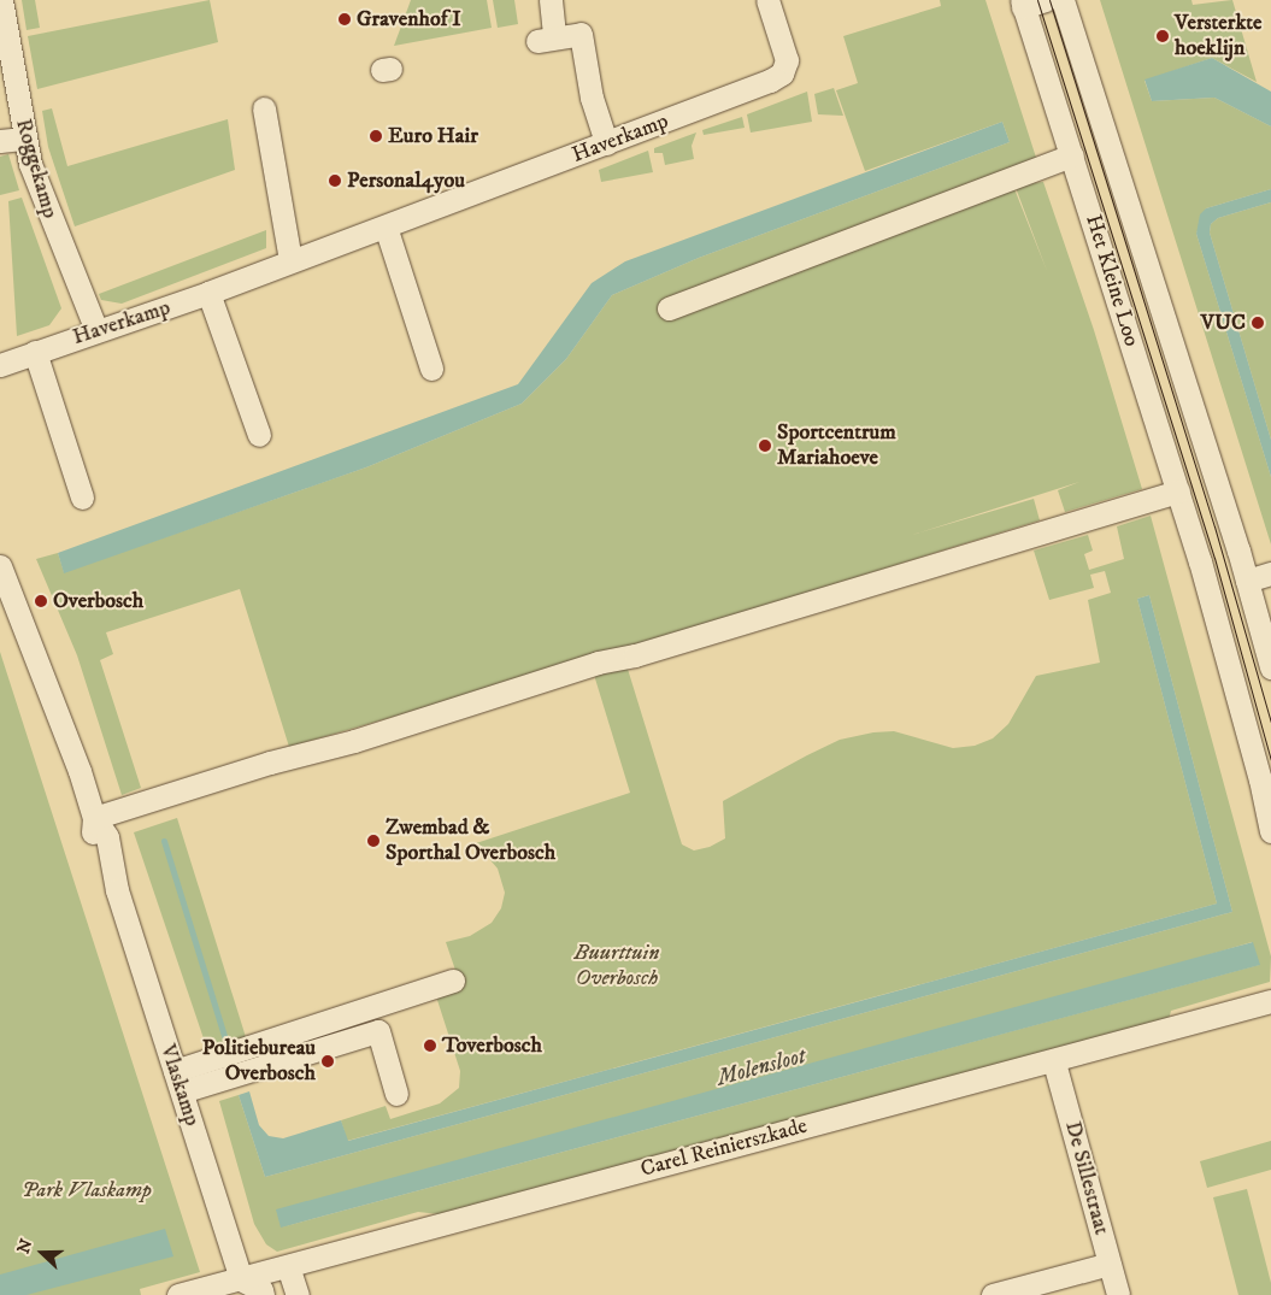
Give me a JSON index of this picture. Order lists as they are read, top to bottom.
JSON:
{
  "streets": {
    "street": [
      "Haverkamp",
      "Roggekamp",
      "Het Kleine Loo",
      "Vlaskamp",
      "Carel Reinierszkade",
      "De Sillestraat"
    ]
  },
  "crossings": [
    ["Haverkamp", "Roggekamp"],
    ["Vlaskamp", "Carel Reinierszkade"],
    ["Carel Reinierszkade", "De Sillestraat"]
  ],
  "water": ["Molensloot"],
  "parks": ["Buurttuin Overbosch", "Park Vlaskamp"],
  "places": [
    "Gravenhof I",
    "Versterkte hoeklijn",
    "Euro Hair",
    "Personal4you",
    "VUC",
    "Sportcentrum Mariahoeve",
    "Overbosch",
    "Zwembad & Sporthal Overbosch",
    "Toverbosch",
    "Politiebureau Overbosch"
  ],
  "north": "left"
}
